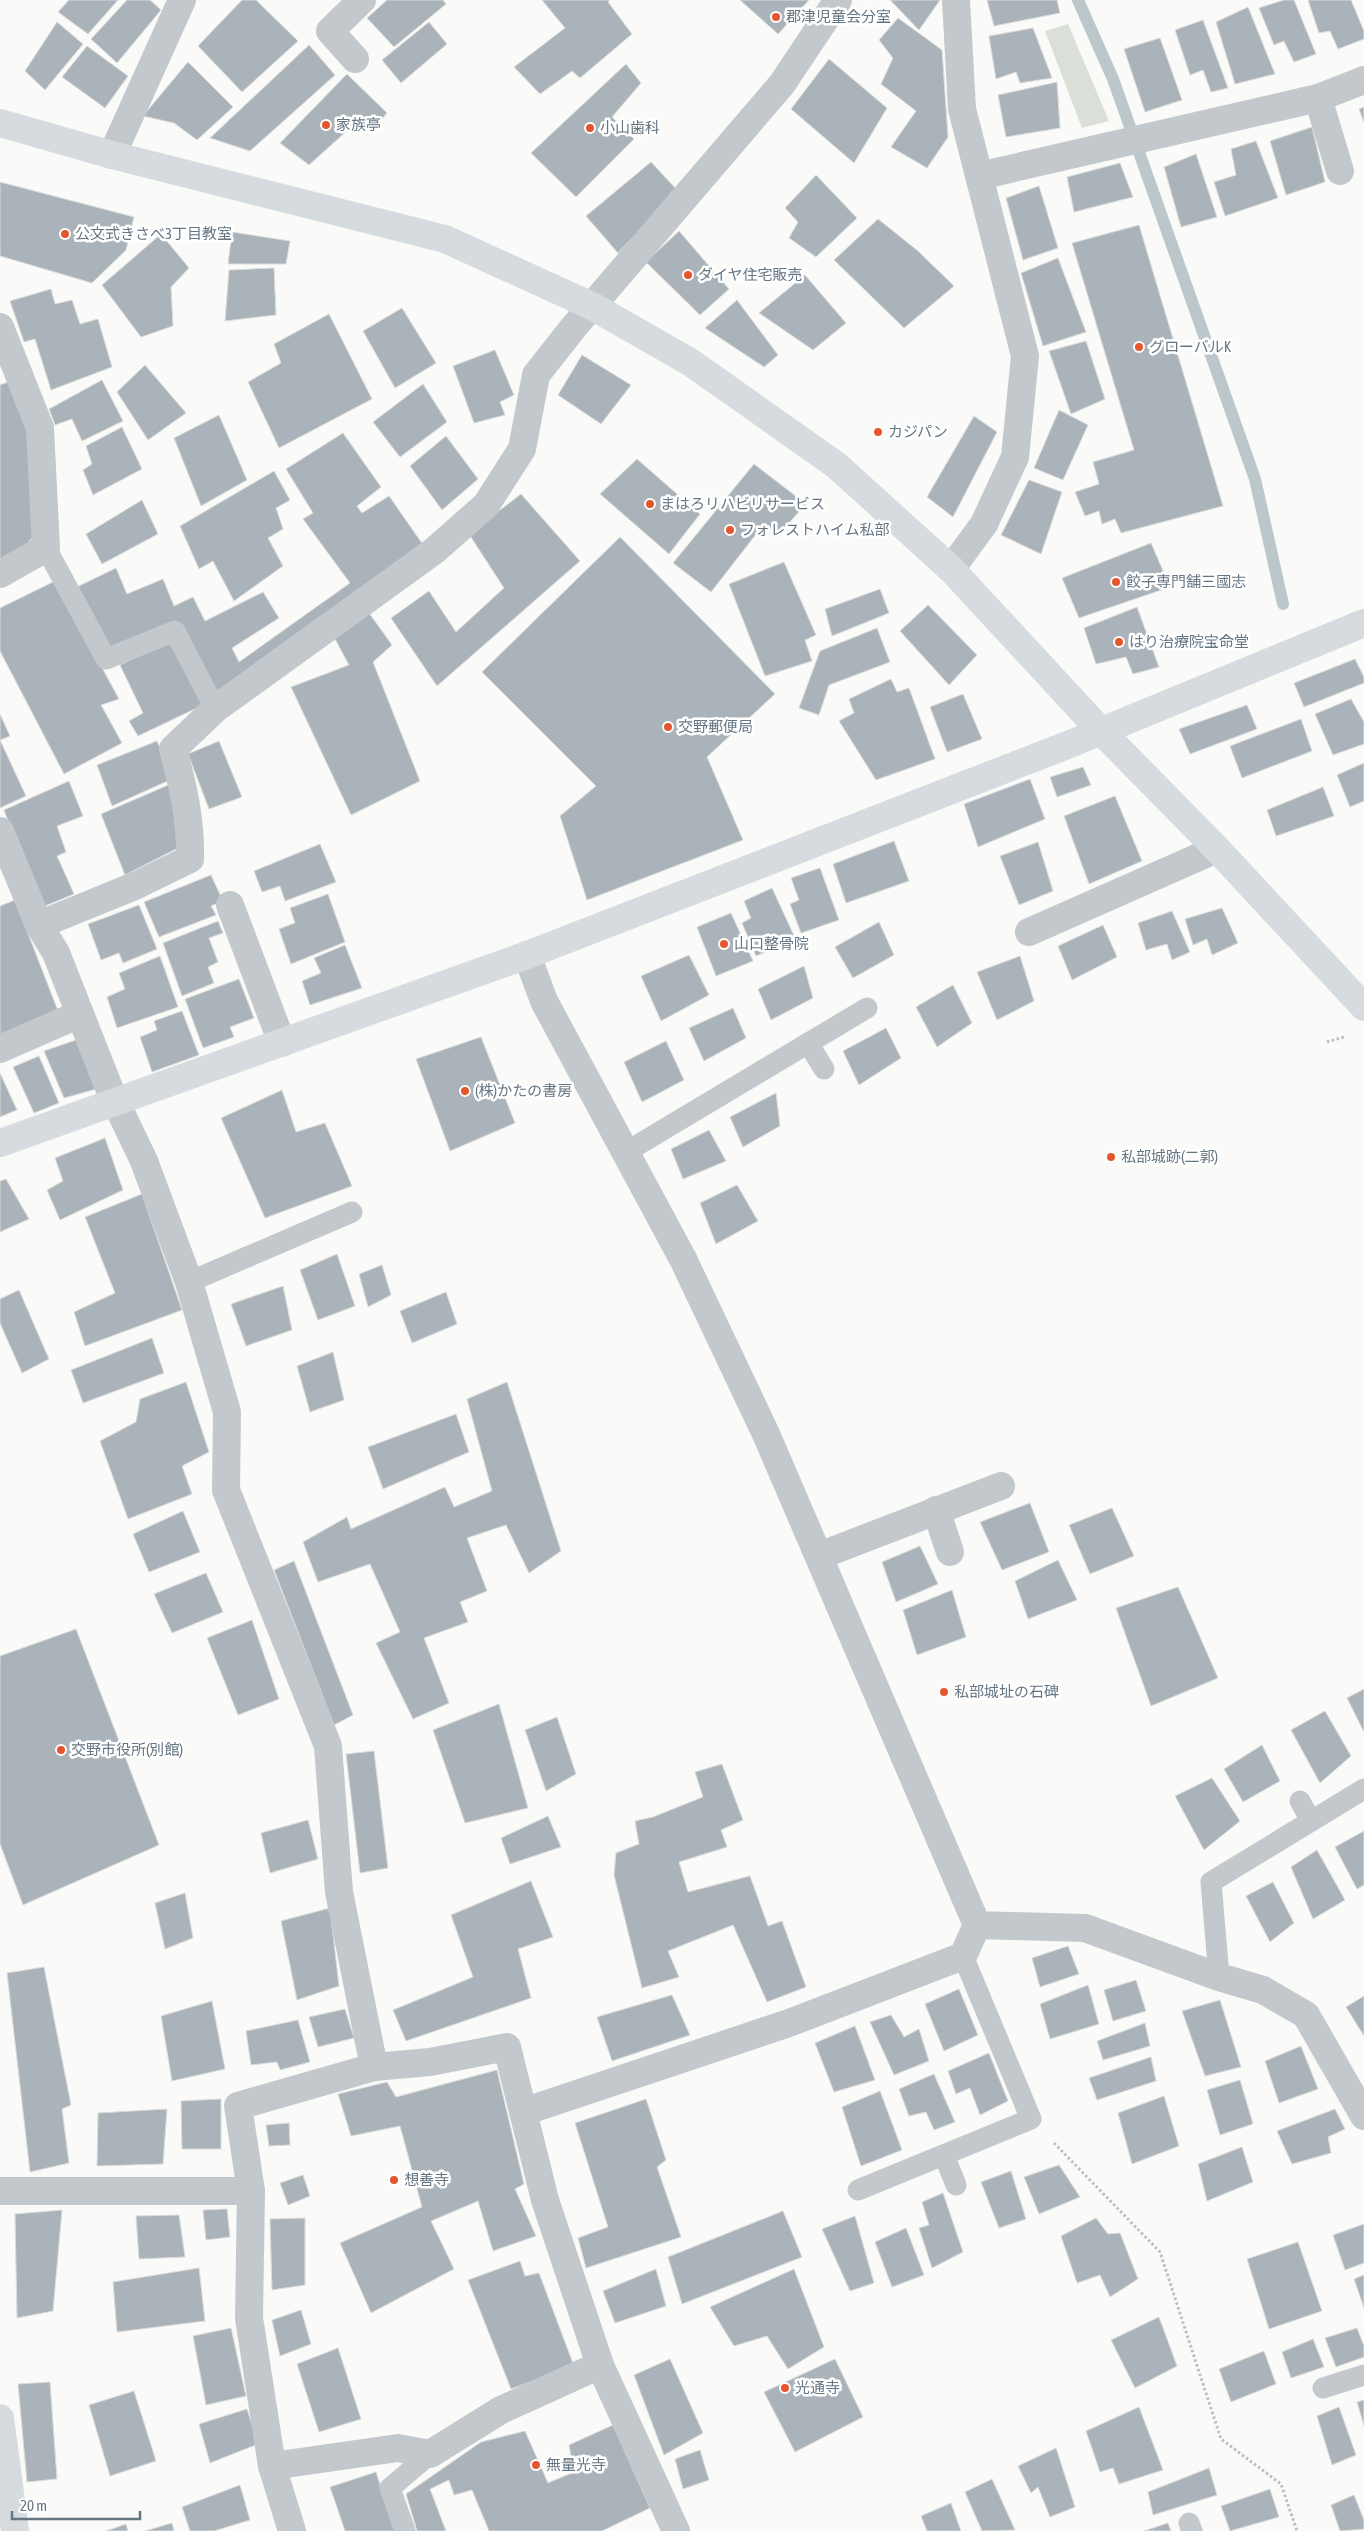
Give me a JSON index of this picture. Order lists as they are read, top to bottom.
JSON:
{
  "places": [
    "郡津児童会分室",
    "家族亭",
    "小山歯科",
    "公文式きさべ3丁目教室",
    "ダイヤ住宅販売",
    "グローバルK",
    "カジパン",
    "まはろリハビリサービス",
    "フォレストハイム私部",
    "餃子専門舗三國志",
    "はり治療院宝命堂",
    "交野郵便局",
    "山口整骨院",
    "(株)かたの書房",
    "私部城跡(二郭)",
    "私部城址の石碑",
    "交野市役所(別館)",
    "想善寺",
    "光通寺",
    "無量光寺"
  ],
  "scale_bar": "20 m"
}
